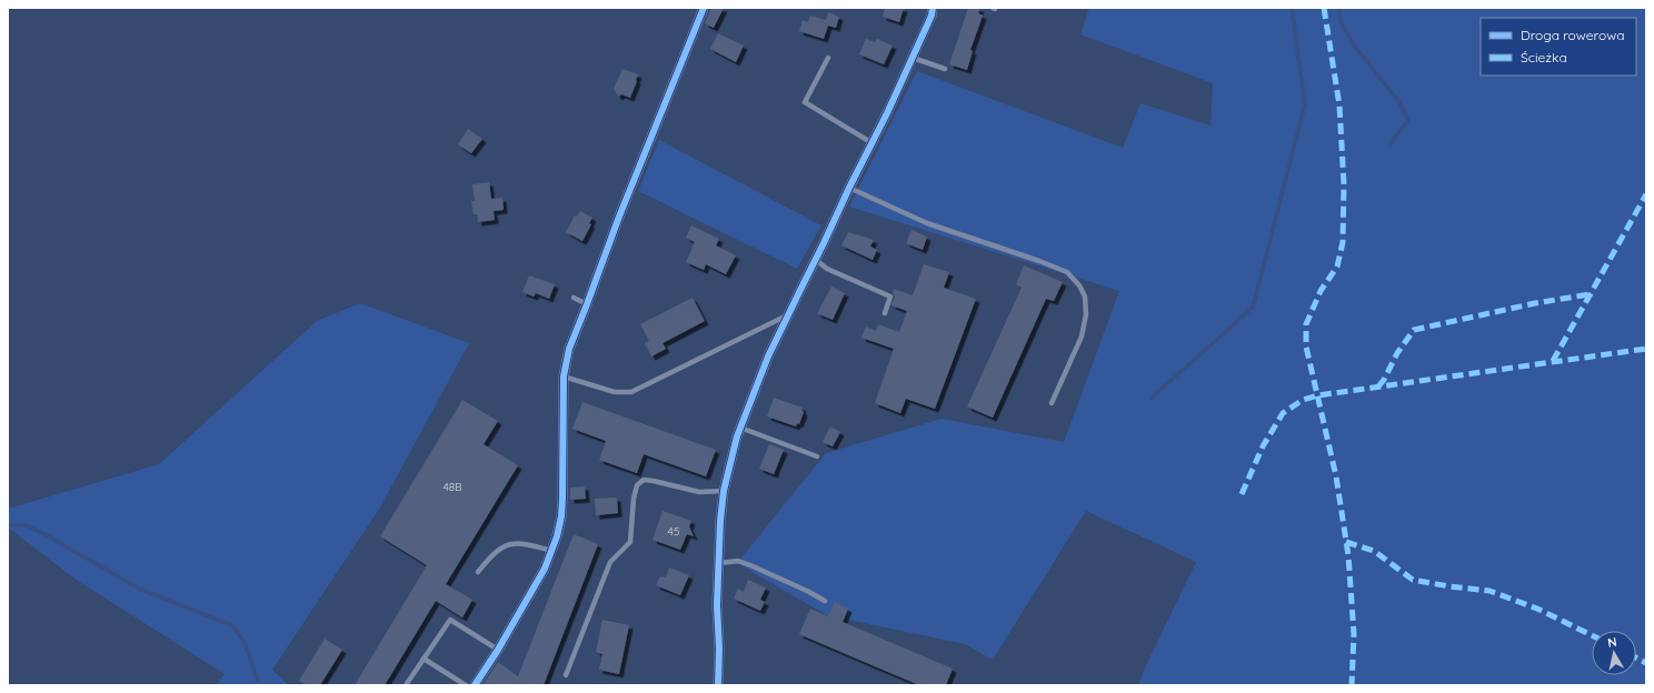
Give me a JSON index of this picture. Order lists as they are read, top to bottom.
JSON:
{
  "house_numbers": ["48B", "45"],
  "legend": ["Droga rowerowa", "Ścieżka"],
  "north": "top"
}
